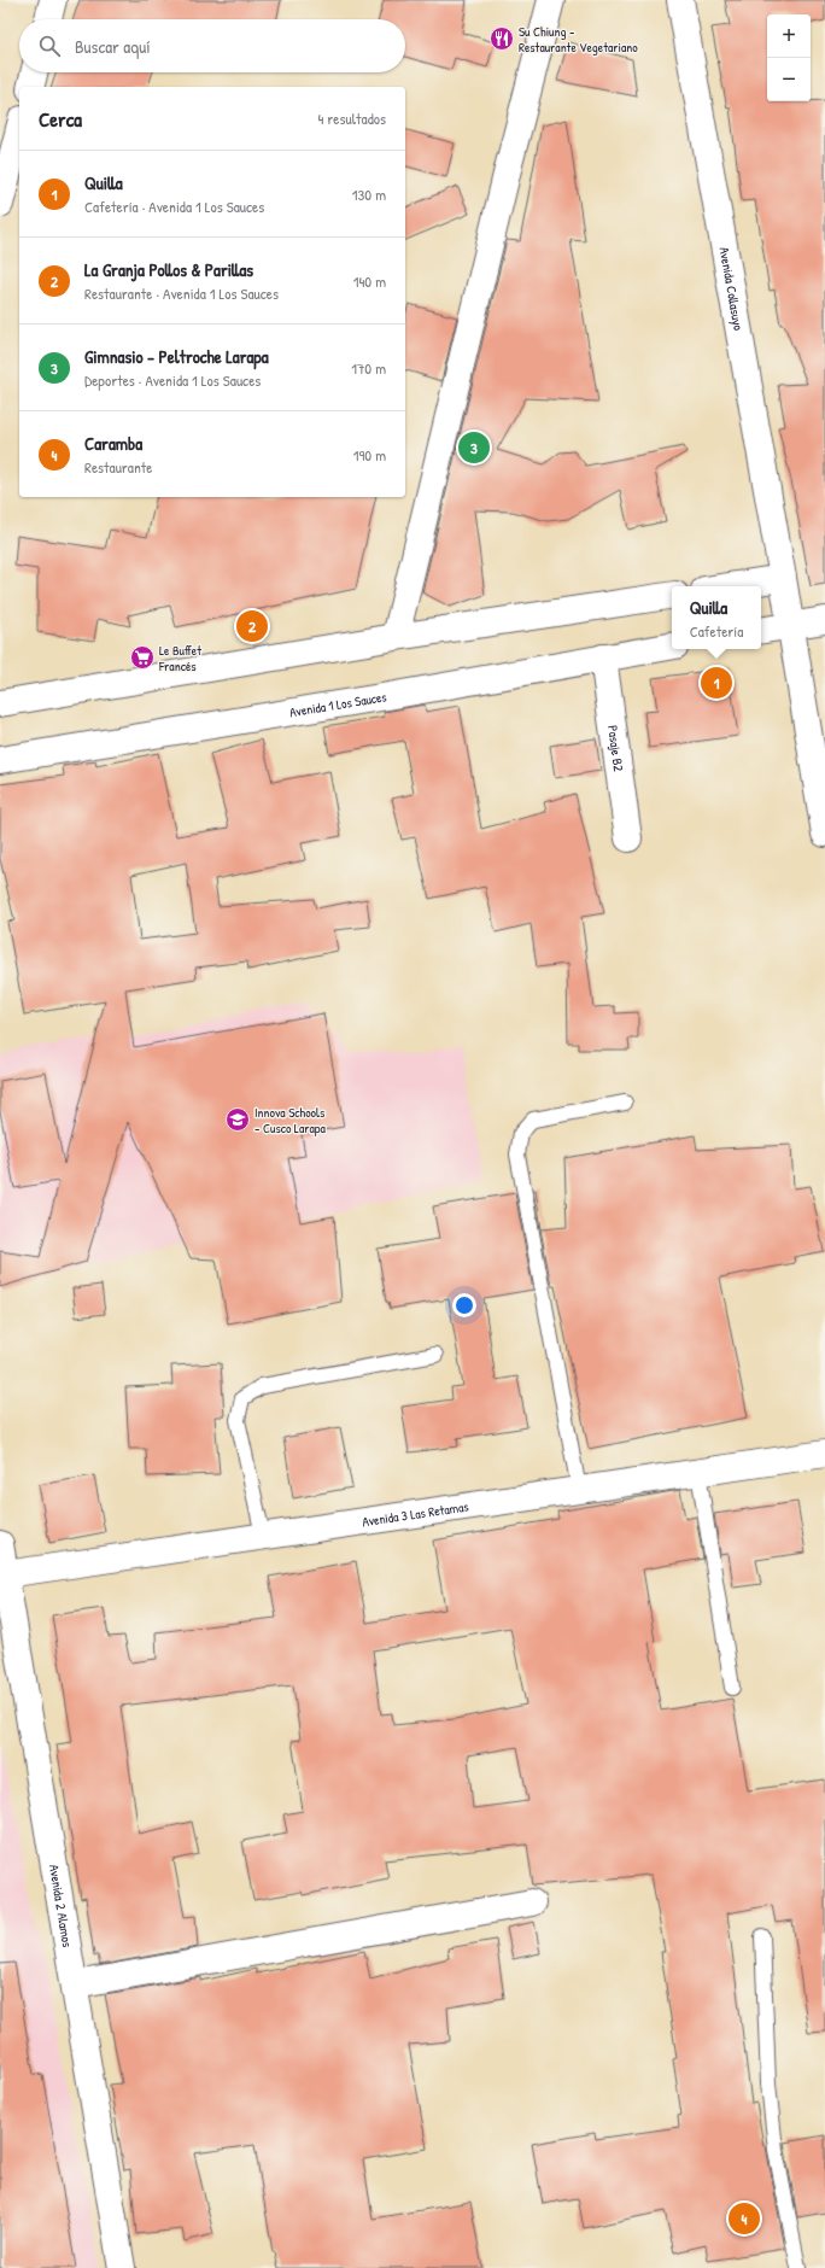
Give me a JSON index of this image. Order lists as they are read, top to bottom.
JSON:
{
  "streets": {
    "street": [
      "Avenida Collasuyo",
      "Avenida 1 Los Sauces",
      "Pasaje B2",
      "Avenida 3 Las Retamas",
      "Avenida 2 Alamos"
    ]
  },
  "crossings": [
    ["Avenida 1 Los Sauces", "Pasaje B2"],
    ["Avenida 3 Las Retamas", "Avenida 2 Alamos"]
  ],
  "places": {
    "restaurant": ["Su Chiung - Restaurante Vegetariano"],
    "supermarket": ["Le Buffet Francés"],
    "school or university": ["Innova Schools - Cusco Larapa"]
  },
  "page": {
    "map_buttons": ["+", "−"],
    "search": "Buscar aquí",
    "heading": ["Cerca", "4 resultados"],
    "list": [
      {
        "mark": "1",
        "name": "Quilla",
        "note": "Cafetería · Avenida 1 Los Sauces",
        "value": "130 m"
      },
      {
        "mark": "2",
        "name": "La Granja Pollos & Parillas",
        "note": "Restaurante · Avenida 1 Los Sauces",
        "value": "140 m"
      },
      {
        "mark": "3",
        "name": "Gimnasio - Peltroche Larapa",
        "note": "Deportes · Avenida 1 Los Sauces",
        "value": "170 m"
      },
      {
        "mark": "4",
        "name": "Caramba",
        "note": "Restaurante",
        "value": "190 m"
      }
    ],
    "pins": [
      "3",
      "2",
      "1",
      "4"
    ],
    "popup": ["Quilla", "Cafetería"]
  }
}
